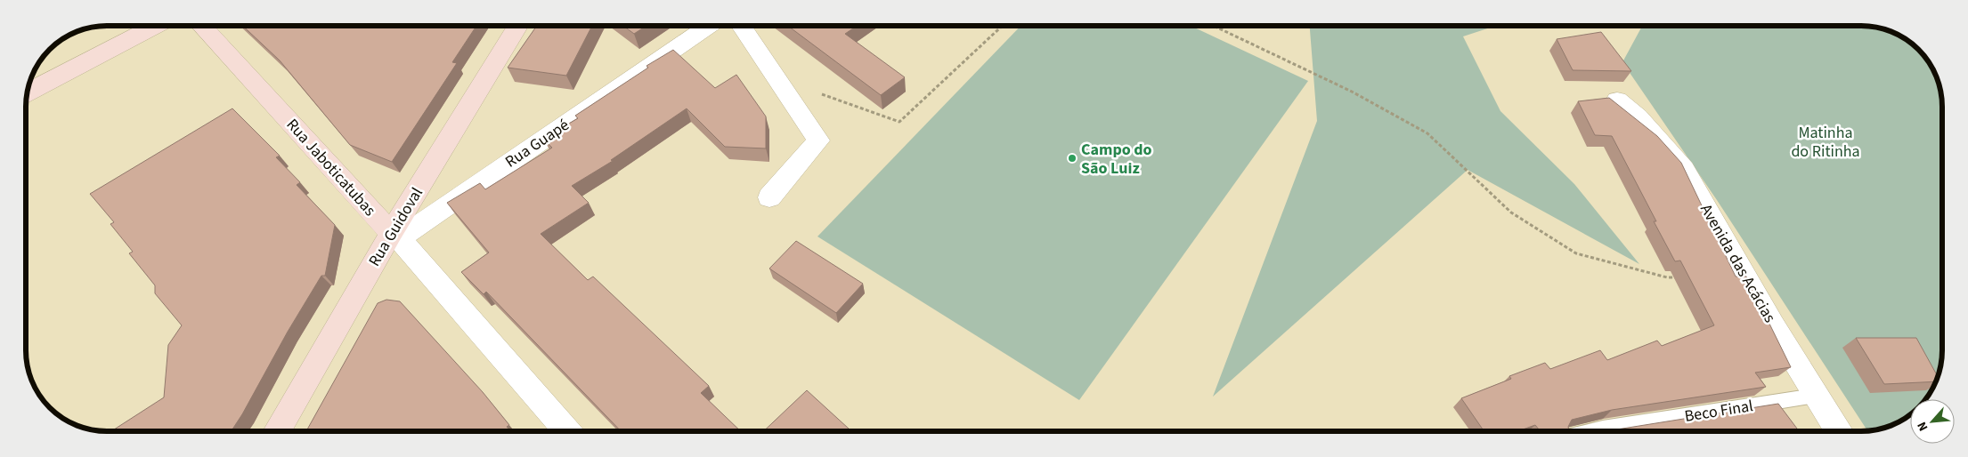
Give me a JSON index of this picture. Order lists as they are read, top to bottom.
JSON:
{
  "streets": {
    "street": [
      "Rua Guapé",
      "Rua Jaboticatubas",
      "Rua Guidoval",
      "Avenida das Acácias"
    ],
    "lane": ["Beco Final"]
  },
  "crossings": [
    ["Rua Guapé", "Rua Jaboticatubas"],
    ["Rua Guapé", "Rua Guidoval"],
    ["Rua Jaboticatubas", "Rua Guidoval"],
    ["Avenida das Acácias", "Beco Final"]
  ],
  "parks": ["Matinha do Ritinha"],
  "places": ["Campo do São Luiz"],
  "north": "bottom left"
}
